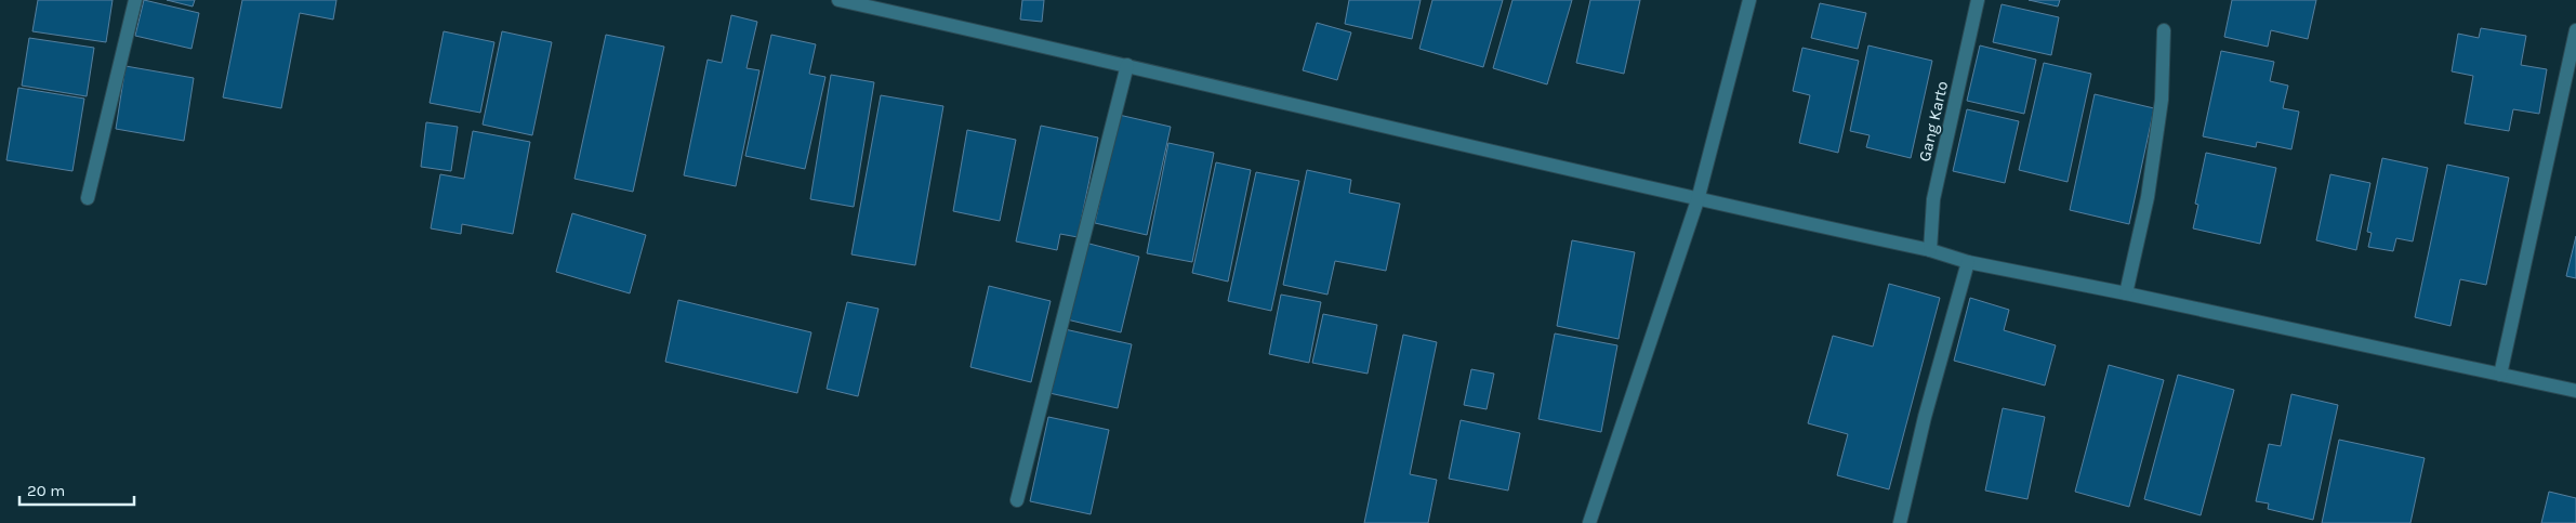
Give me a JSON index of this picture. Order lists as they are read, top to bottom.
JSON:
{
  "streets": {
    "street": ["Gang Karto"]
  },
  "scale_bar": "20 m"
}
